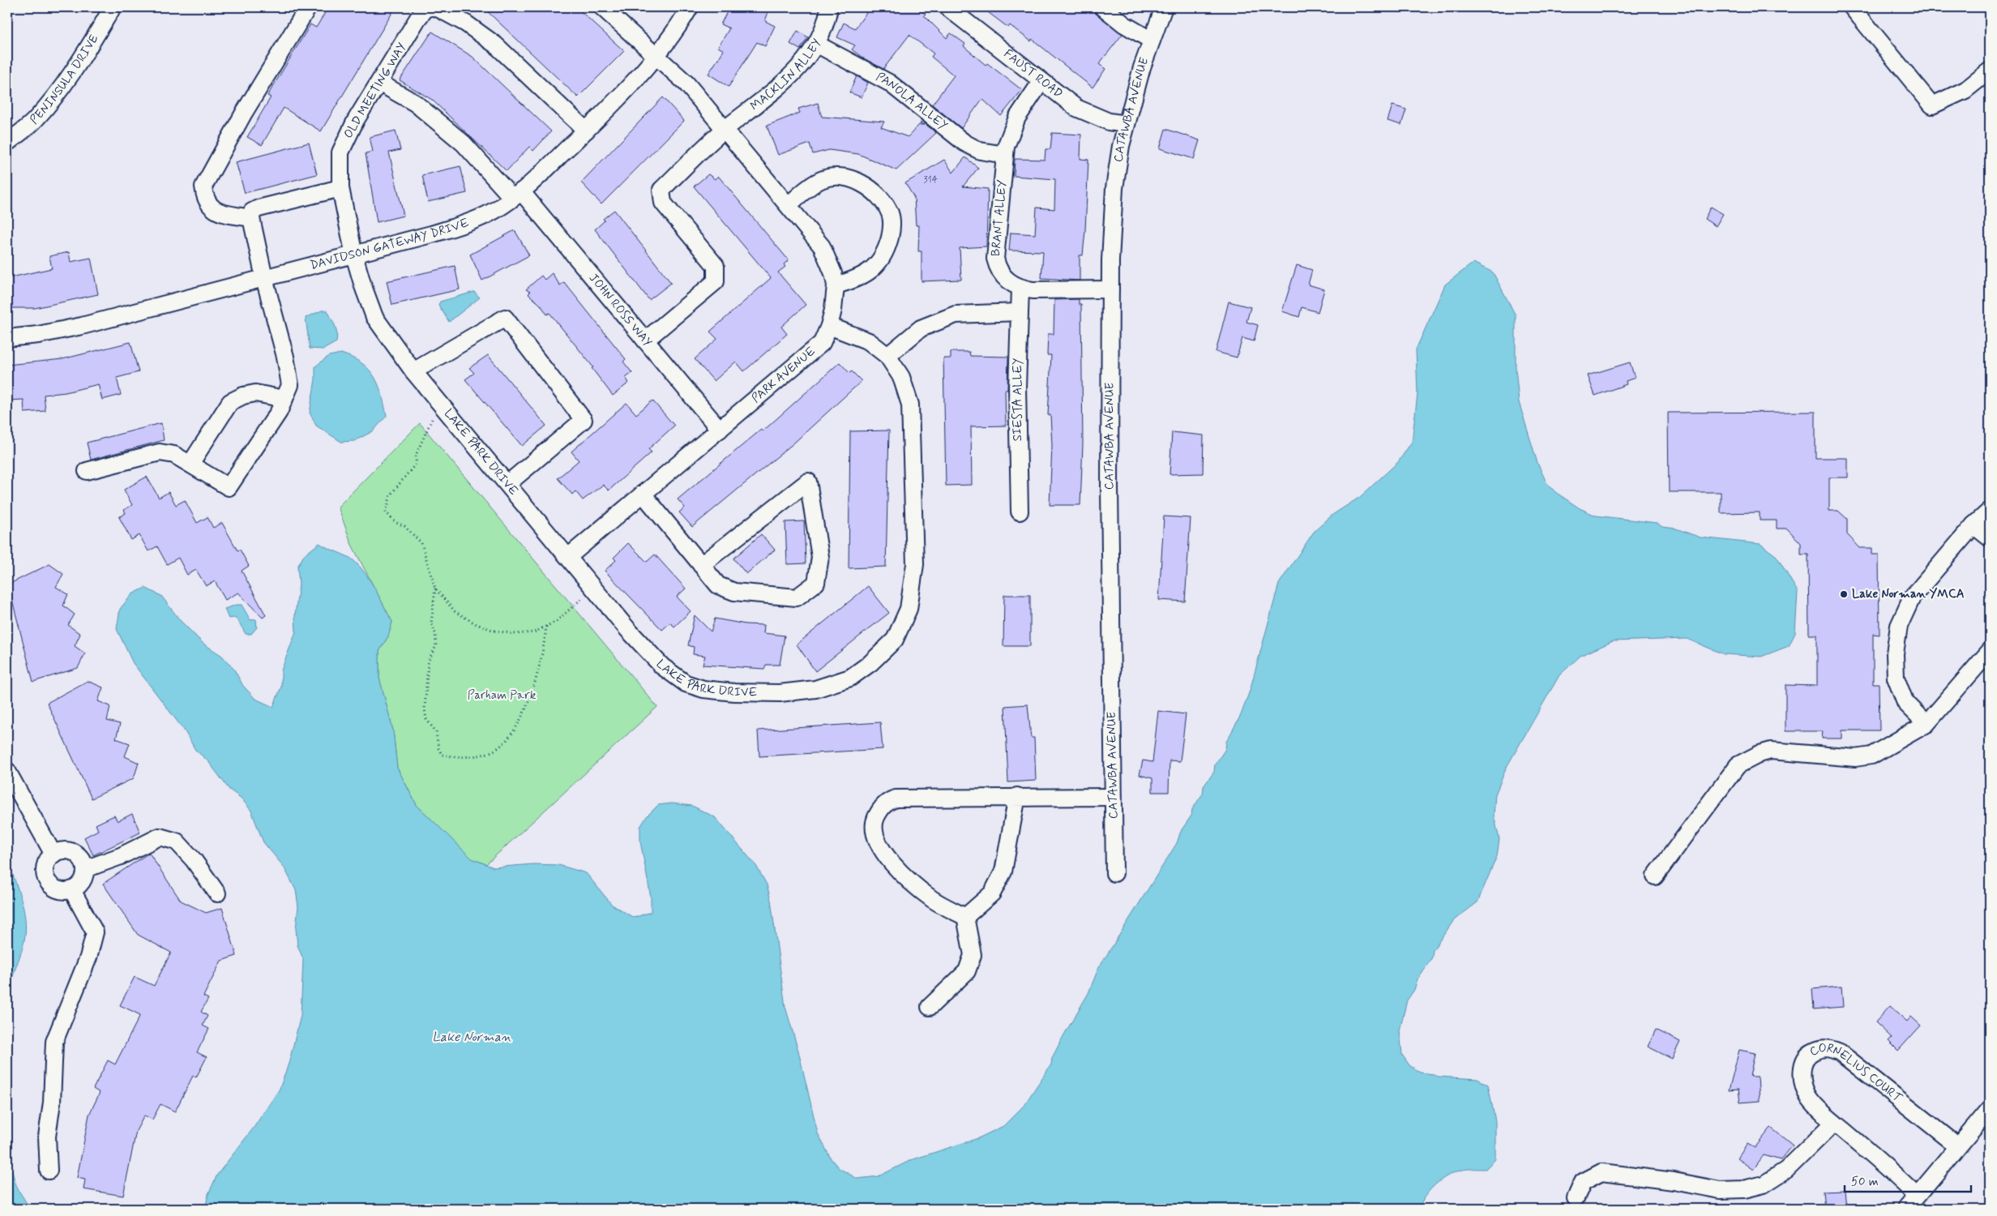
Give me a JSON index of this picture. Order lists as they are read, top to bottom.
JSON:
{
  "streets": {
    "street": [
      "MACKLIN ALLEY",
      "FAUST ROAD",
      "PENINSULA DRIVE",
      "OLD MEETING WAY",
      "PANOLA ALLEY",
      "CATAWBA AVENUE",
      "BRANT ALLEY",
      "DAVIDSON GATEWAY DRIVE",
      "JOHN ROSS WAY",
      "PARK AVENUE",
      "SIESTA ALLEY",
      "LAKE PARK DRIVE",
      "CORNELIUS COURT"
    ]
  },
  "crossings": [
    ["MACKLIN ALLEY", "PANOLA ALLEY"],
    ["MACKLIN ALLEY", "JOHN ROSS WAY"],
    ["MACKLIN ALLEY", "PARK AVENUE"],
    ["FAUST ROAD", "CATAWBA AVENUE"],
    ["FAUST ROAD", "BRANT ALLEY"],
    ["OLD MEETING WAY", "DAVIDSON GATEWAY DRIVE"],
    ["OLD MEETING WAY", "JOHN ROSS WAY"],
    ["OLD MEETING WAY", "LAKE PARK DRIVE"],
    ["PANOLA ALLEY", "BRANT ALLEY"],
    ["CATAWBA AVENUE", "BRANT ALLEY"],
    ["BRANT ALLEY", "SIESTA ALLEY"],
    ["DAVIDSON GATEWAY DRIVE", "JOHN ROSS WAY"],
    ["DAVIDSON GATEWAY DRIVE", "PARK AVENUE"],
    ["DAVIDSON GATEWAY DRIVE", "LAKE PARK DRIVE"],
    ["JOHN ROSS WAY", "PARK AVENUE"],
    ["PARK AVENUE", "LAKE PARK DRIVE"]
  ],
  "water": ["Lake Norman"],
  "parks": ["Parham Park"],
  "places": ["Lake Norman YMCA"],
  "house_numbers": ["314"],
  "scale_bar": "50 m"
}
